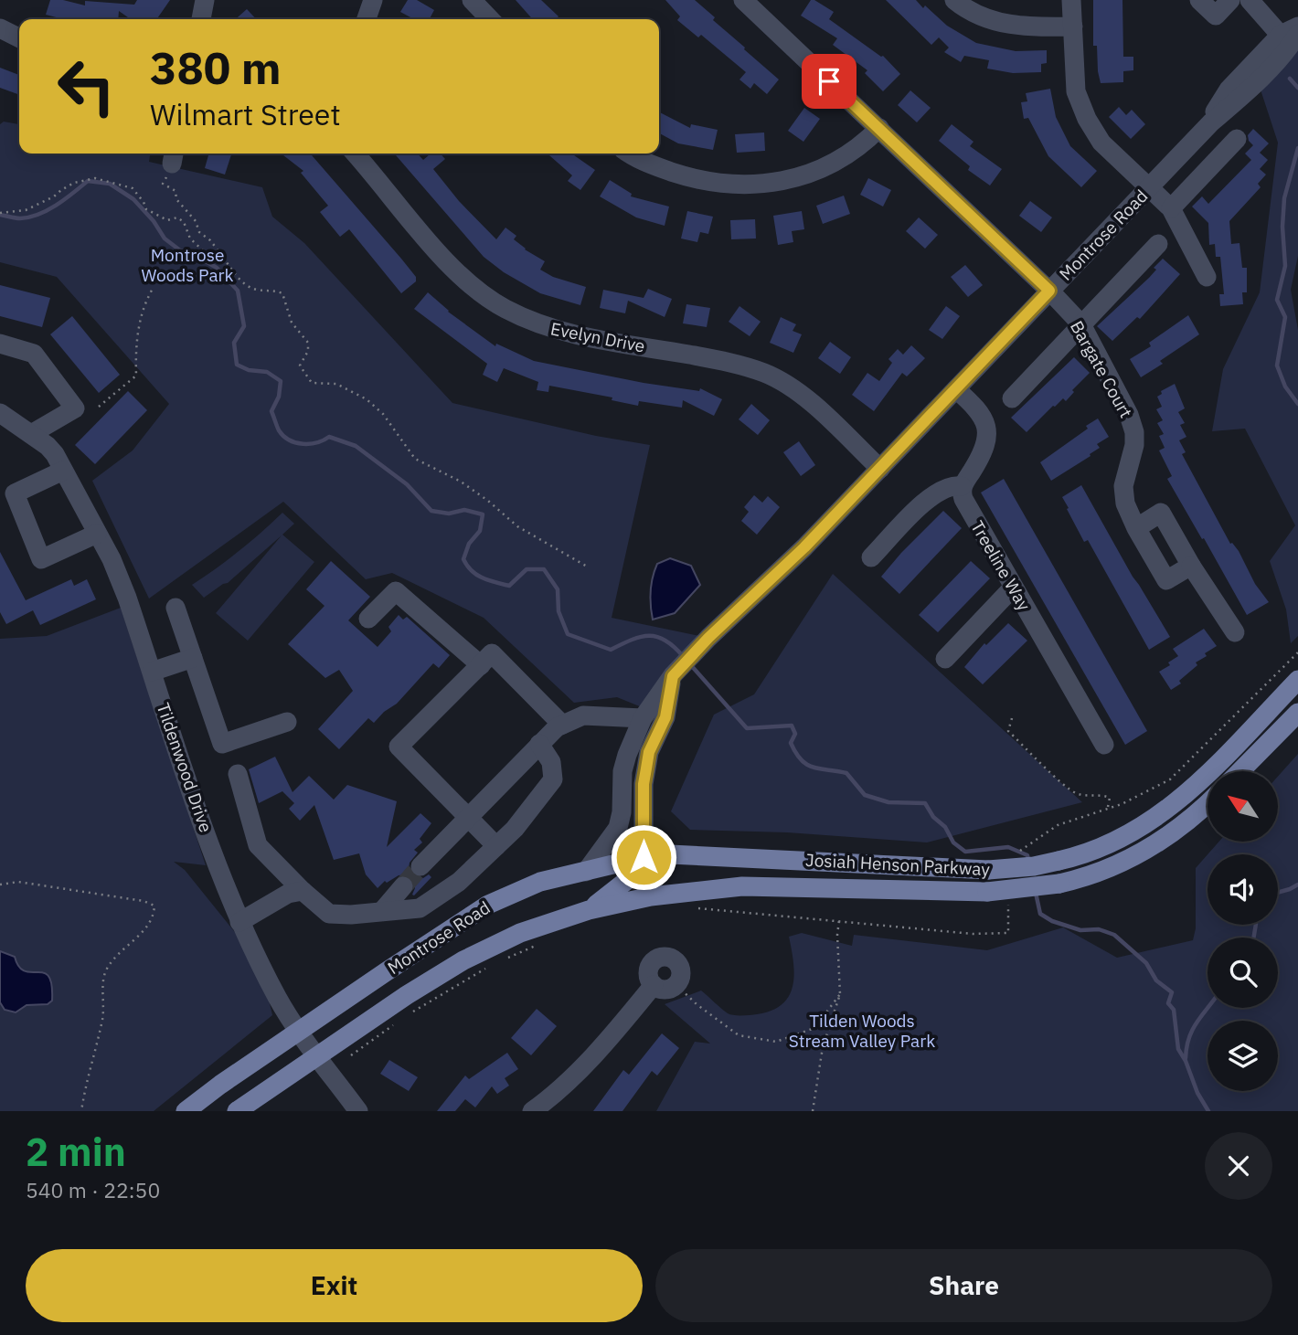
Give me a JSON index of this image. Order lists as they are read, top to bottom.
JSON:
{
  "streets": {
    "main road": ["Montrose Road", "Josiah Henson Parkway"],
    "street": [
      "Evelyn Drive",
      "Bargate Court",
      "Treeline Way",
      "Tildenwood Drive"
    ]
  },
  "crossings": [
    ["Montrose Road", "Evelyn Drive"],
    ["Montrose Road", "Bargate Court"],
    ["Montrose Road", "Tildenwood Drive"],
    ["Montrose Road", "Josiah Henson Parkway"]
  ],
  "parks": ["Montrose Woods Park", "Tilden Woods Stream Valley Park"],
  "north": "top left",
  "page": {
    "turn": ["380 m", "Wilmart Street"],
    "heading": ["2 min", "540 m · 22:50"],
    "buttons": ["Exit", "Share"]
  }
}
